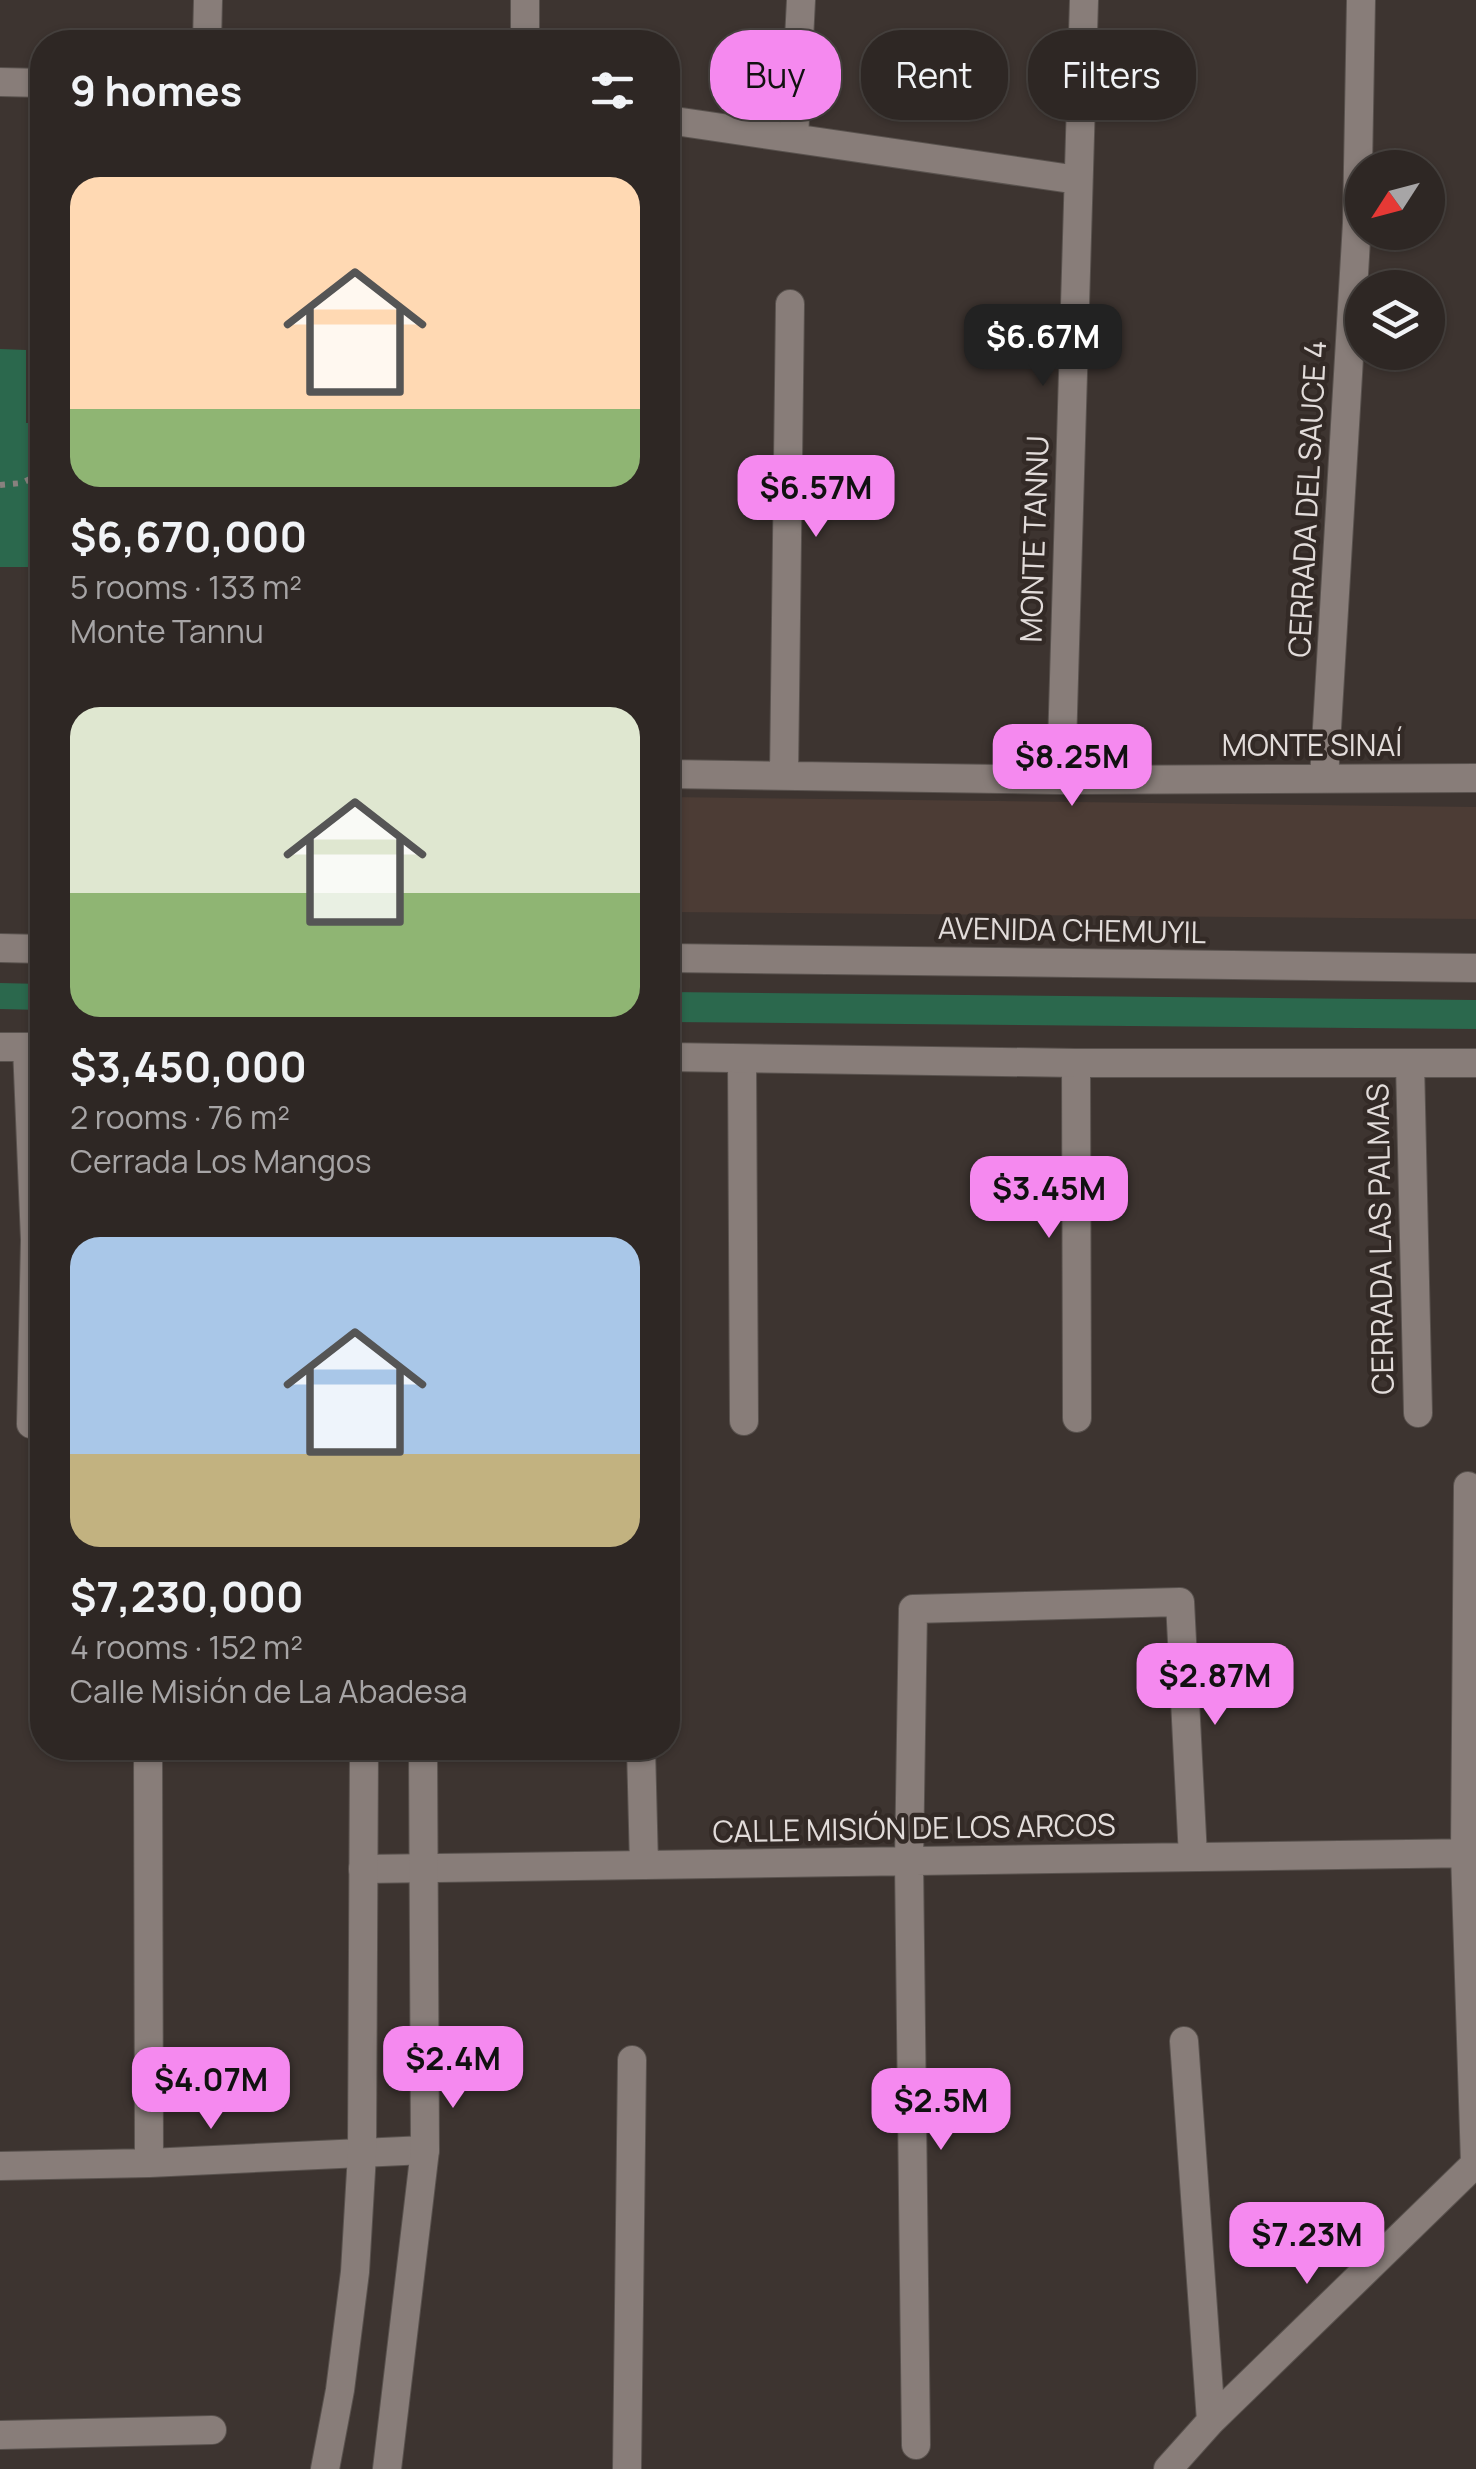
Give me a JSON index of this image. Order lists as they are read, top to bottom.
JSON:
{
  "streets": {
    "street": [
      "CERRADA DEL SAUCE 4",
      "MONTE TANNU",
      "MONTE SINAÍ",
      "AVENIDA CHEMUYIL",
      "CERRADA LAS PALMAS",
      "CALLE MISIÓN DE LOS ARCOS"
    ]
  },
  "crossings": [
    ["CERRADA DEL SAUCE 4", "MONTE SINAÍ"],
    ["MONTE TANNU", "MONTE SINAÍ"]
  ],
  "north": "bottom left",
  "page": {
    "chip": ["Buy", "Rent", "Filters"],
    "heading": "9 homes",
    "list": [
      {
        "name": "$6,670,000",
        "note": "5 rooms · 133 m² · Monte Tannu"
      },
      {
        "name": "$3,450,000",
        "note": "2 rooms · 76 m² · Cerrada Los Mangos"
      },
      {
        "name": "$7,230,000",
        "note": "4 rooms · 152 m² · Calle Misión de La Abadesa"
      }
    ],
    "price": [
      "$6.67M",
      "$6.57M",
      "$8.25M",
      "$3.45M",
      "$2.87M",
      "$2.4M",
      "$4.07M",
      "$2.5M",
      "$7.23M"
    ]
  }
}
